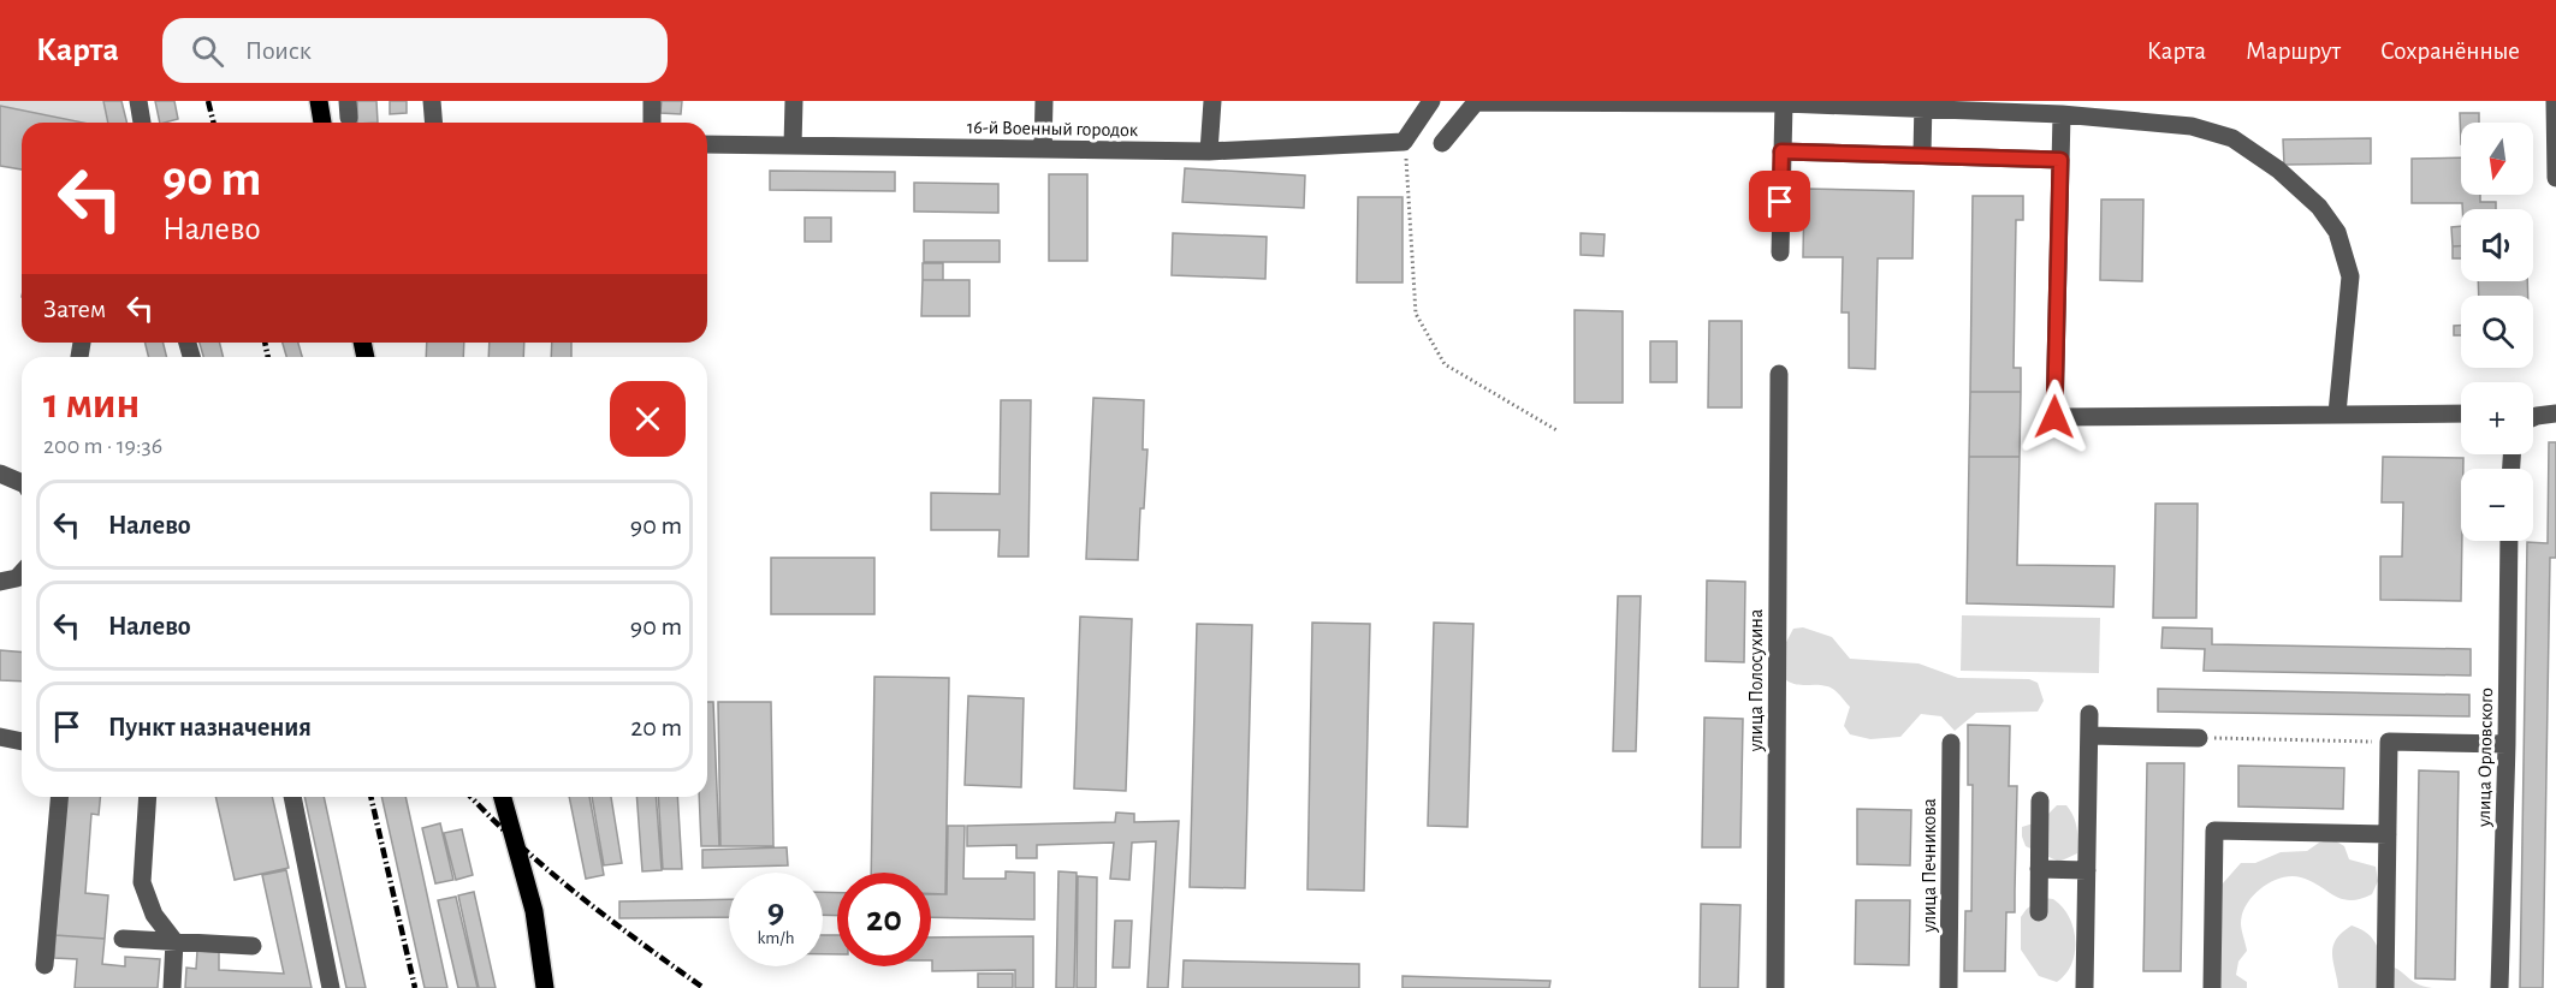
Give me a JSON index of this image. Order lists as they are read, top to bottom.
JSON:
{
  "streets": {
    "street": [
      "16-й Военный городок",
      "улица Полосухина",
      "улица Орловского",
      "улица Печникова"
    ]
  },
  "north": "bottom",
  "page": {
    "header": "Карта",
    "search": "Поиск",
    "nav": ["Карта", "Маршрут", "Сохранённые"],
    "map_buttons": ["+", "−"],
    "turn": ["90 m", "Налево"],
    "then": "Затем",
    "heading": ["1 мин", "200 m · 19:36"],
    "list": [
      {
        "name": "Налево",
        "value": "90 m"
      },
      {
        "name": "Налево",
        "value": "90 m"
      },
      {
        "name": "Пункт назначения",
        "value": "20 m"
      }
    ],
    "speed": "9 km/h",
    "limit": "20"
  }
}
